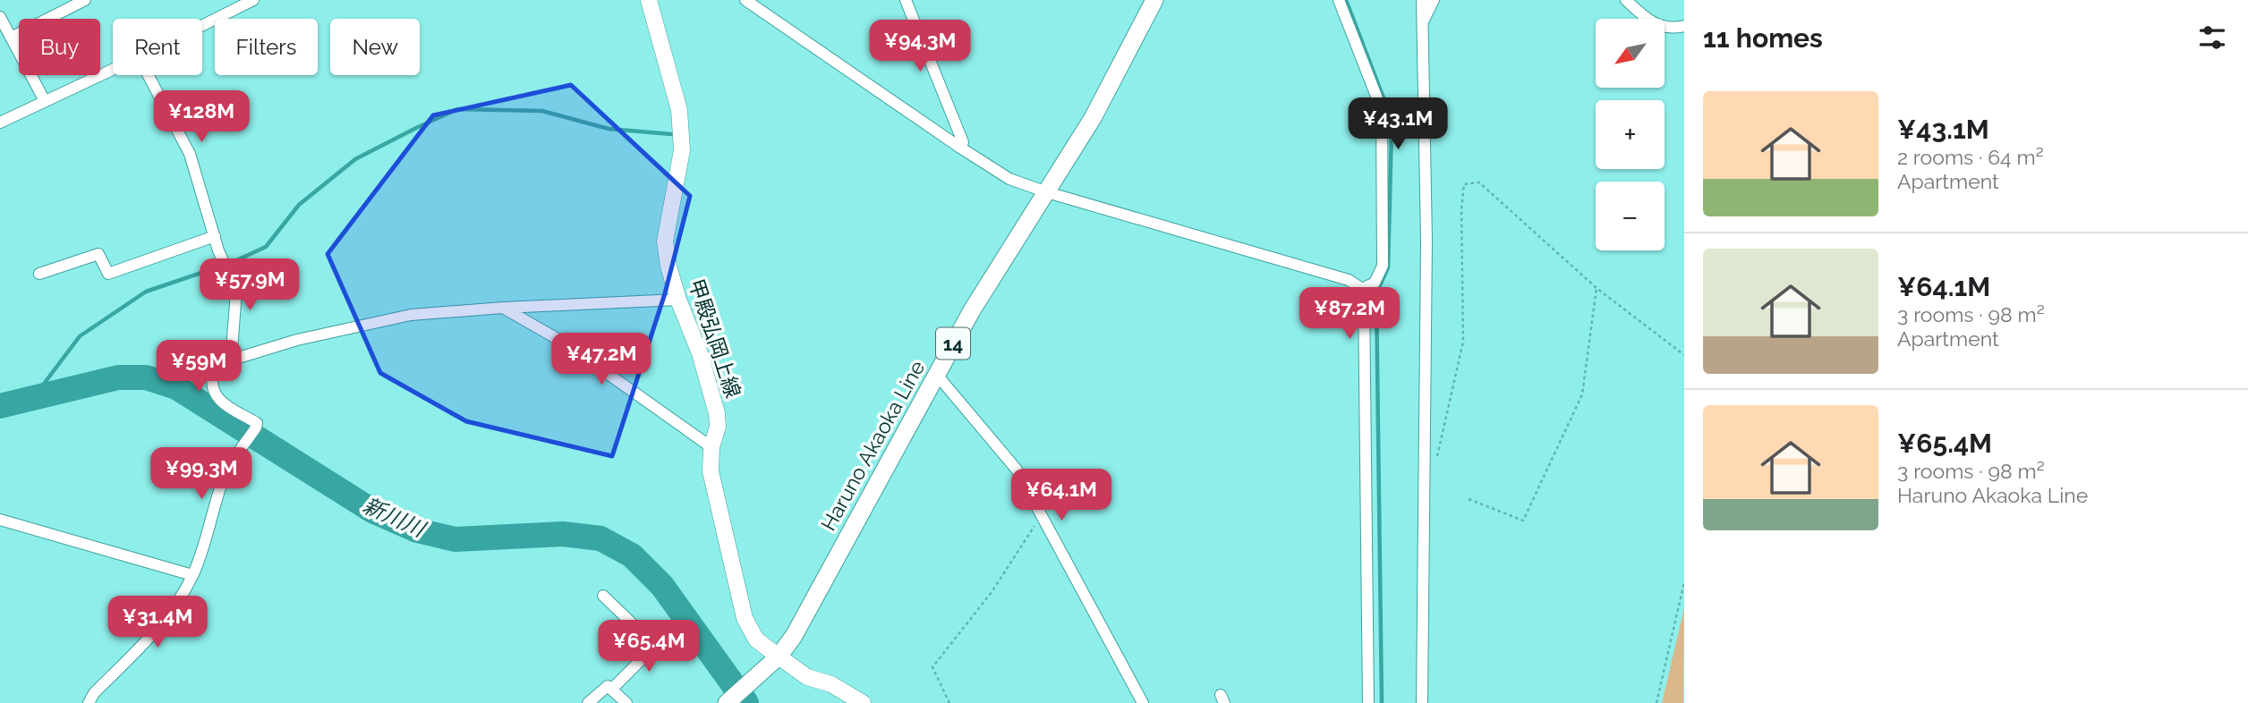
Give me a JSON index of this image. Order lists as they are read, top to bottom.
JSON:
{
  "streets": {
    "main road": ["甲殿弘岡上線", "14", "Haruno Akaoka Line"]
  },
  "crossings": [
    ["甲殿弘岡上線", "Haruno Akaoka Line"]
  ],
  "water": ["新川川"],
  "north": "bottom left",
  "page": {
    "heading": "11 homes",
    "map_buttons": ["+", "−"],
    "chip": [
      "Buy",
      "Rent",
      "Filters",
      "New"
    ],
    "price": [
      "¥94.3M",
      "¥128M",
      "¥43.1M",
      "¥57.9M",
      "¥87.2M",
      "¥47.2M",
      "¥59M",
      "¥99.3M",
      "¥64.1M",
      "¥31.4M",
      "¥65.4M"
    ],
    "list": [
      {
        "name": "¥43.1M",
        "note": "2 rooms · 64 m² · Apartment"
      },
      {
        "name": "¥64.1M",
        "note": "3 rooms · 98 m² · Apartment"
      },
      {
        "name": "¥65.4M",
        "note": "3 rooms · 98 m² · Haruno Akaoka Line"
      }
    ]
  }
}
